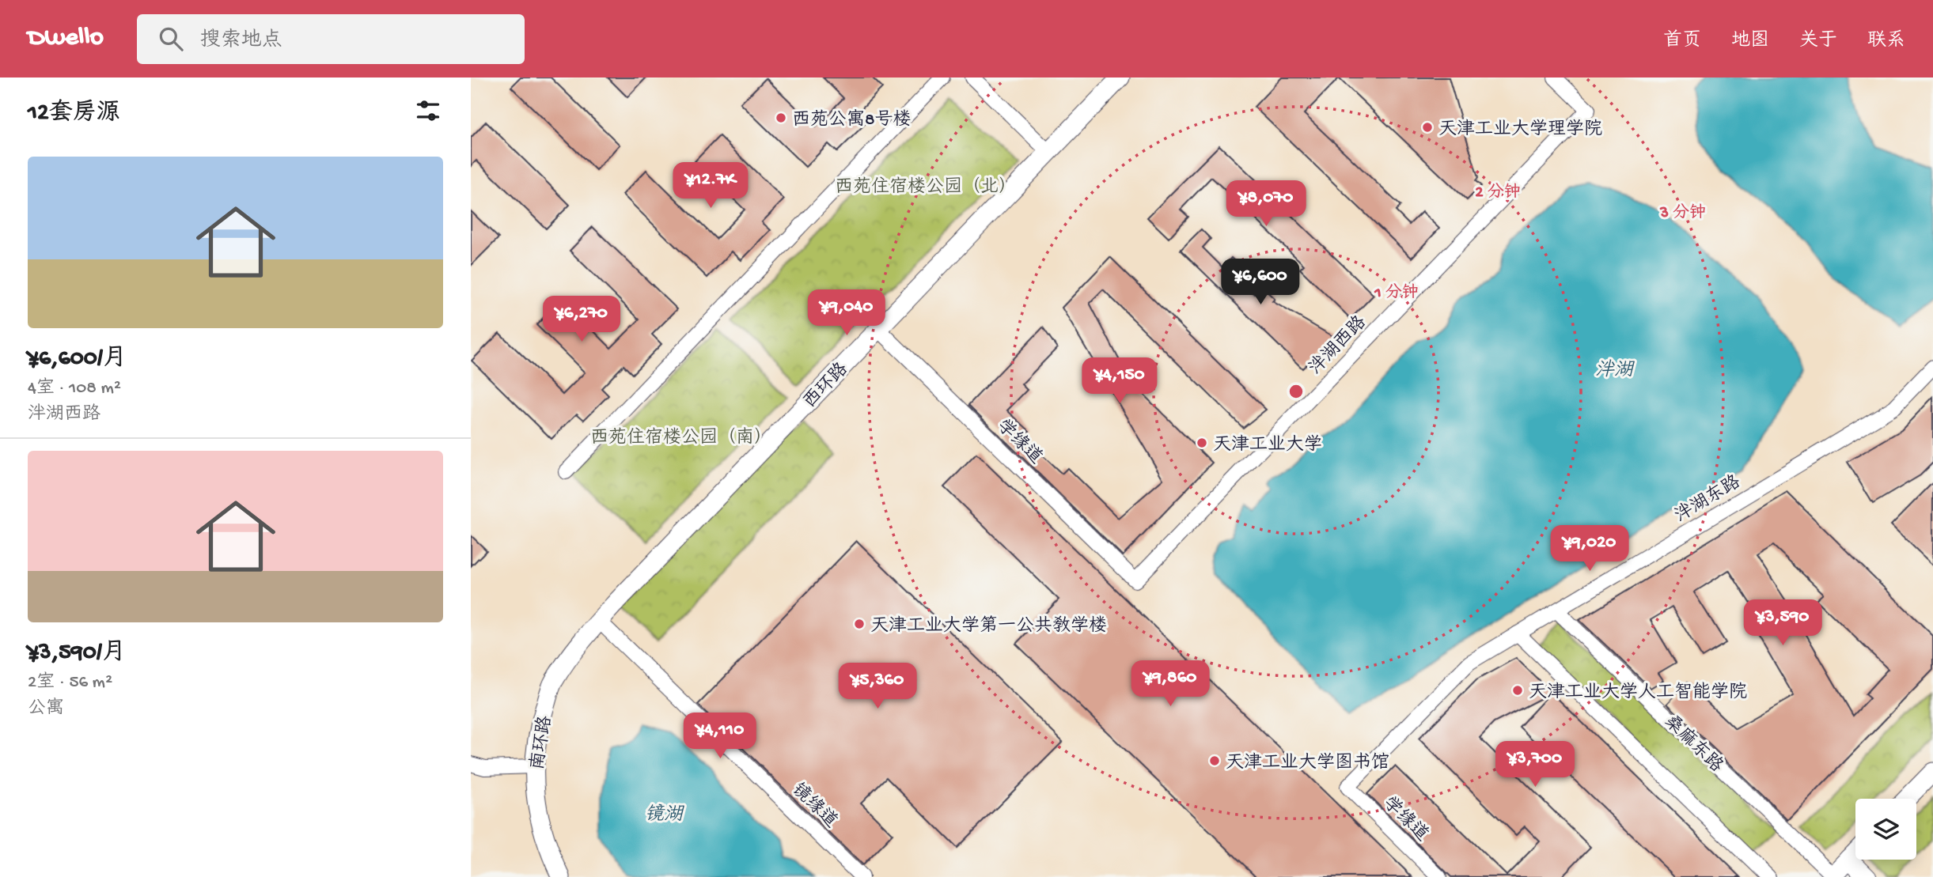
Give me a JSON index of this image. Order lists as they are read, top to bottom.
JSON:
{
  "streets": {
    "street": [
      "泮湖西路",
      "西环路",
      "学缘道",
      "泮湖东路",
      "南环路",
      "桑麻东路",
      "镜缘道"
    ]
  },
  "crossings": [
    ["泮湖西路", "学缘道"],
    ["西环路", "学缘道"],
    ["西环路", "南环路"],
    ["西环路", "镜缘道"],
    ["学缘道", "泮湖东路"],
    ["泮湖东路", "桑麻东路"],
    ["南环路", "镜缘道"]
  ],
  "water": ["泮湖", "镜湖"],
  "parks": ["西苑住宿楼公园（北）", "西苑住宿楼公园（南）"],
  "places": [
    "西苑公寓8号楼",
    "天津工业大学理学院",
    "天津工业大学",
    "天津工业大学第一公共教学楼",
    "天津工业大学人工智能学院",
    "天津工业大学图书馆"
  ],
  "page": {
    "header": "Dwello",
    "search": "搜索地点",
    "nav": [
      "首页",
      "地图",
      "关于",
      "联系"
    ],
    "heading": "12套房源",
    "list": [
      {
        "name": "¥6,600/月",
        "note": "4室 · 108 m² · 泮湖西路"
      },
      {
        "name": "¥3,590/月",
        "note": "2室 · 56 m² · 公寓"
      }
    ],
    "price": [
      "¥12.7K",
      "¥8,070",
      "¥6,600",
      "¥9,040",
      "¥6,270",
      "¥4,150",
      "¥9,020",
      "¥3,590",
      "¥9,860",
      "¥5,360",
      "¥4,110",
      "¥3,700"
    ]
  },
  "rings": ["2 分钟", "3 分钟", "1 分钟"]
}
